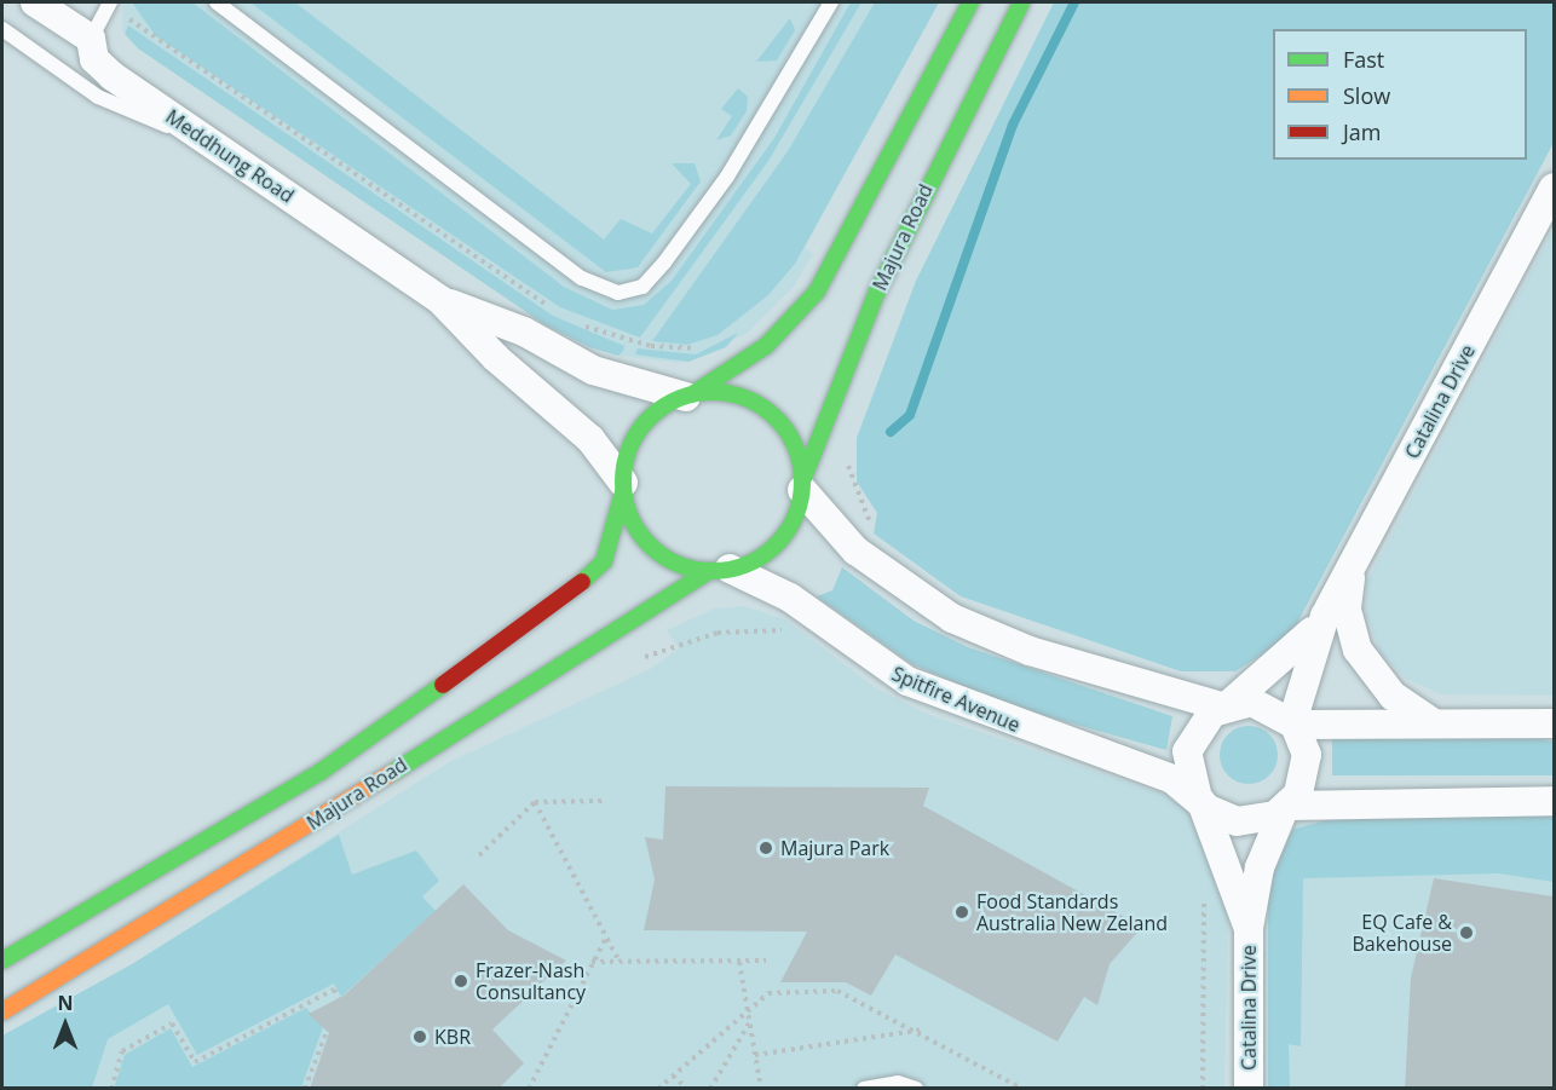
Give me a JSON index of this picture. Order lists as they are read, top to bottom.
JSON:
{
  "streets": {
    "main road": ["Majura Road"],
    "street": ["Meddhung Road", "Catalina Drive", "Spitfire Avenue"]
  },
  "crossings": [
    ["Meddhung Road", "Majura Road"],
    ["Meddhung Road", "Spitfire Avenue"],
    ["Majura Road", "Spitfire Avenue"],
    ["Catalina Drive", "Spitfire Avenue"]
  ],
  "places": [
    "Majura Park",
    "Food Standards Australia New Zeland",
    "EQ Cafe & Bakehouse",
    "Frazer-Nash Consultancy",
    "KBR"
  ],
  "legend": ["Fast", "Slow", "Jam"],
  "north": "top"
}
